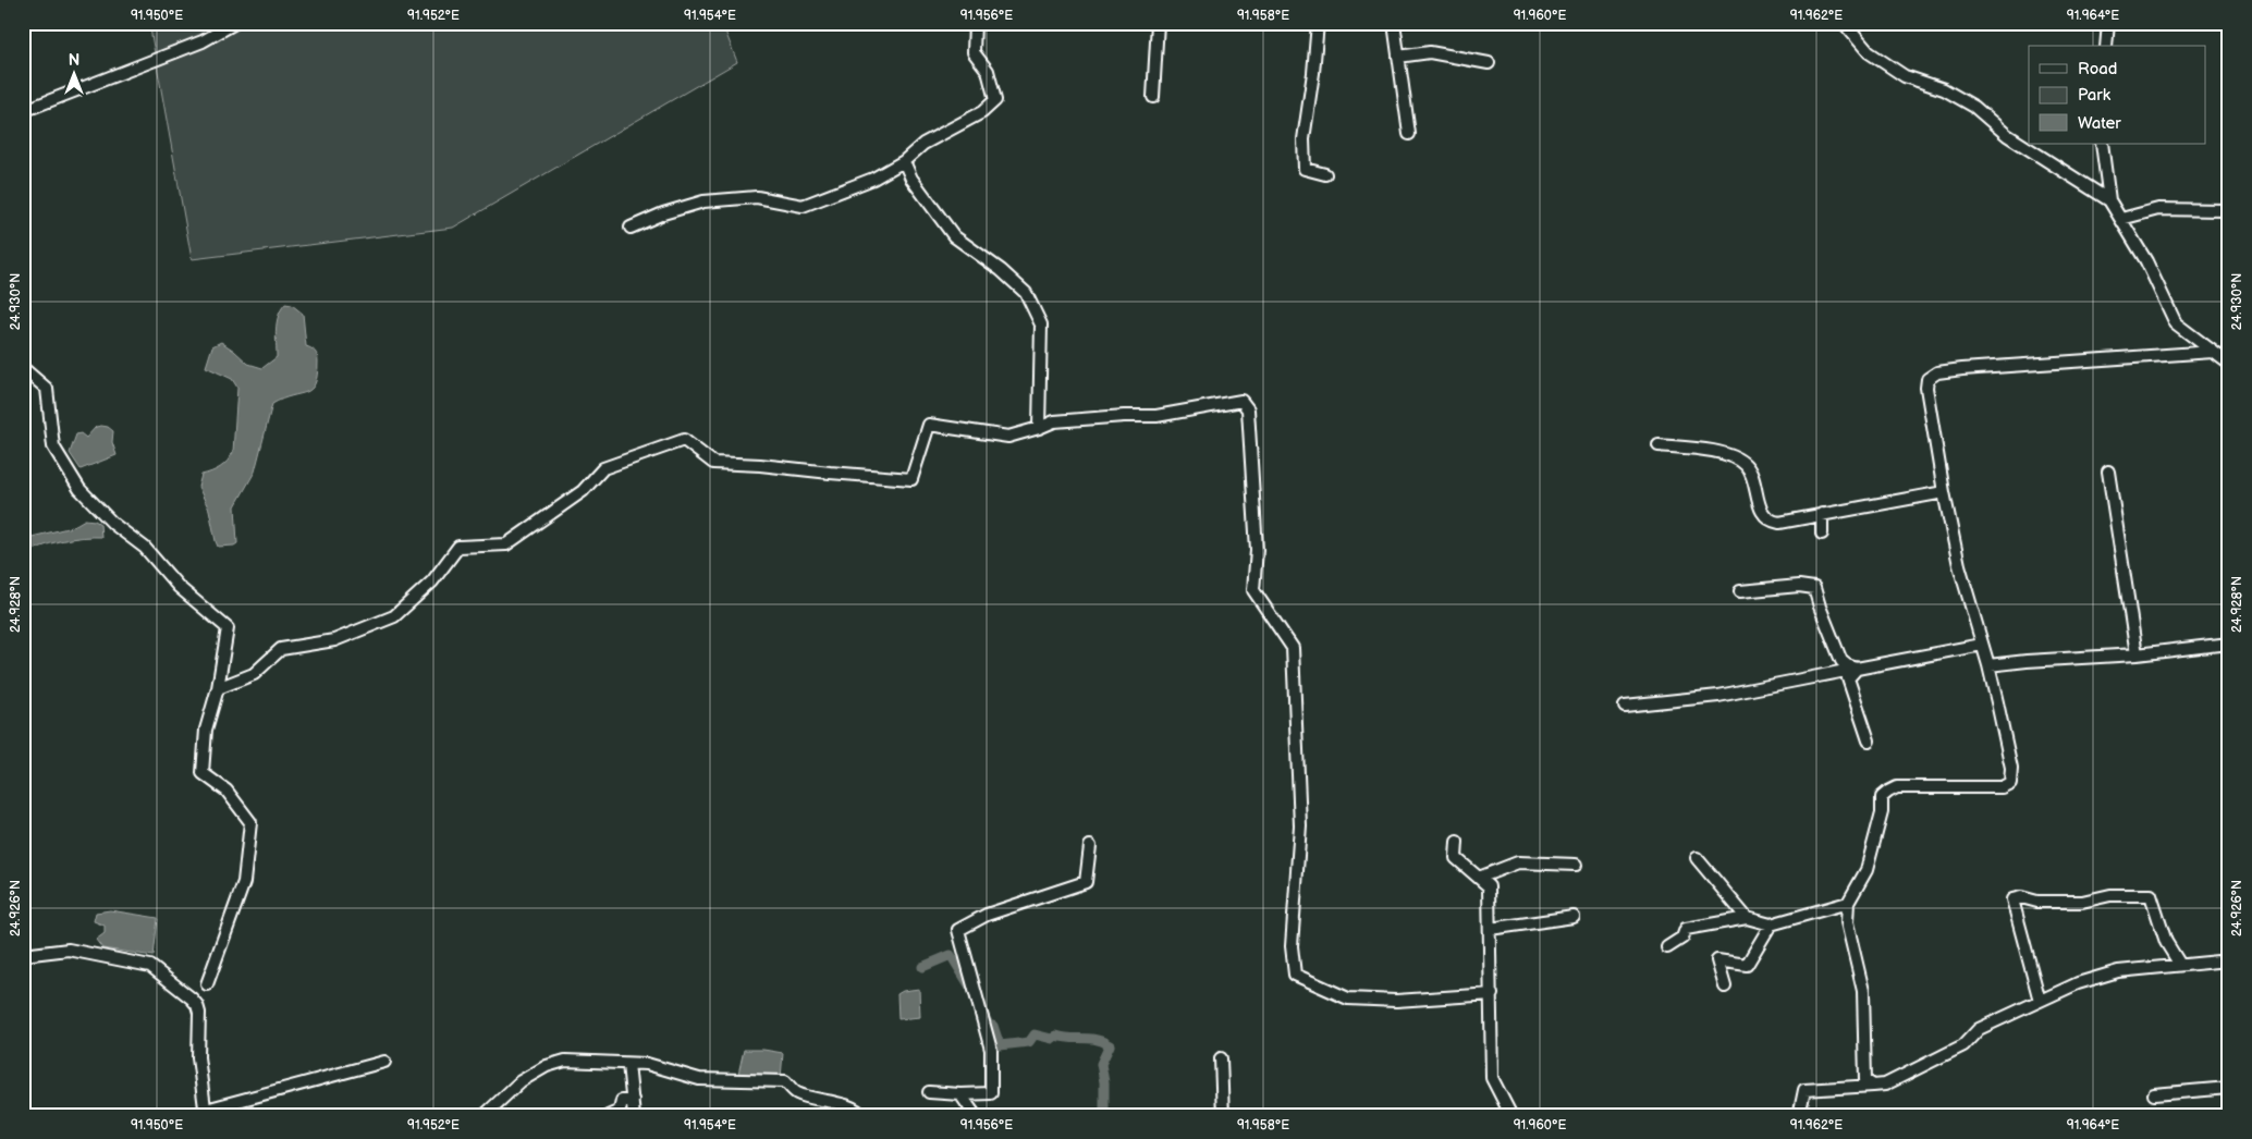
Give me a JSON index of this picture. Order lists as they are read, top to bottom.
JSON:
{
  "legend": ["Road", "Park", "Water"],
  "north": "top",
  "coordinates": [
    "91.950°E",
    "91.952°E",
    "91.954°E",
    "91.956°E",
    "91.958°E",
    "91.960°E",
    "91.962°E",
    "91.964°E",
    "24.930°N",
    "24.928°N",
    "24.926°N"
  ]
}
